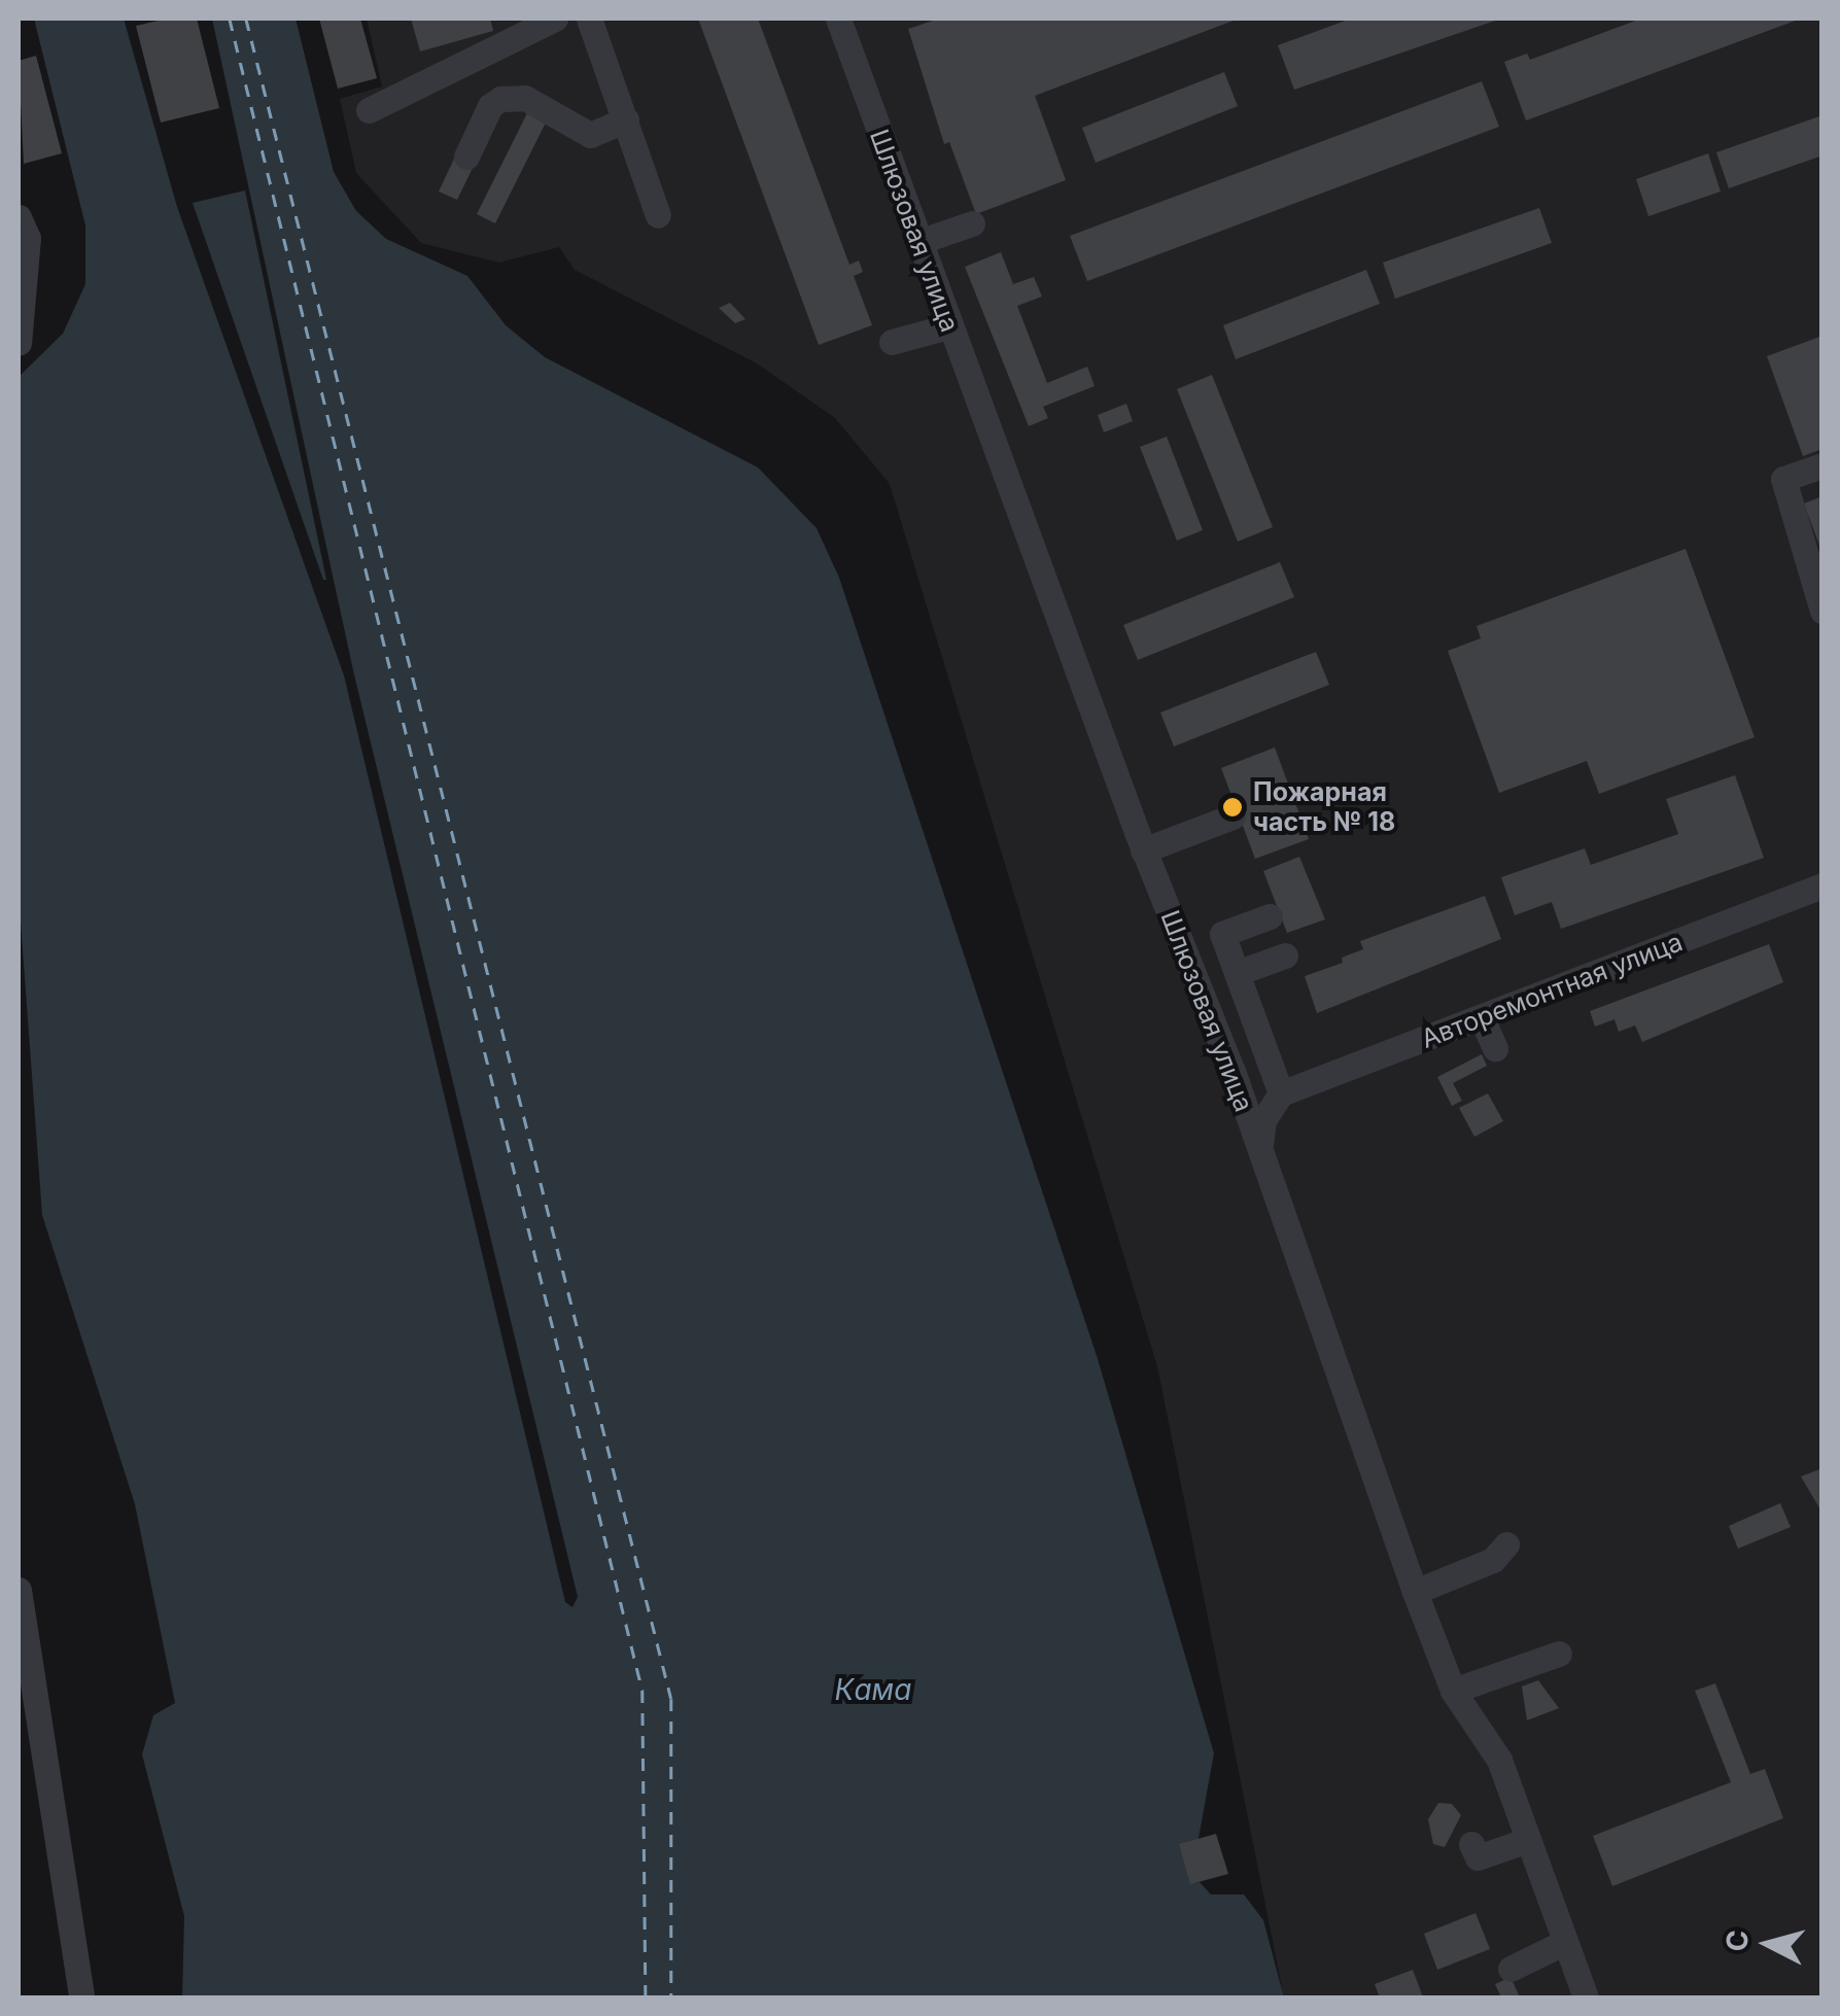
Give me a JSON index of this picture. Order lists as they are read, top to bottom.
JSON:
{
  "streets": {
    "street": ["Шлюзовая улица", "Авторемонтная улица"]
  },
  "water": ["Кама"],
  "places": ["Пожарная часть № 18"],
  "north": "left"
}
